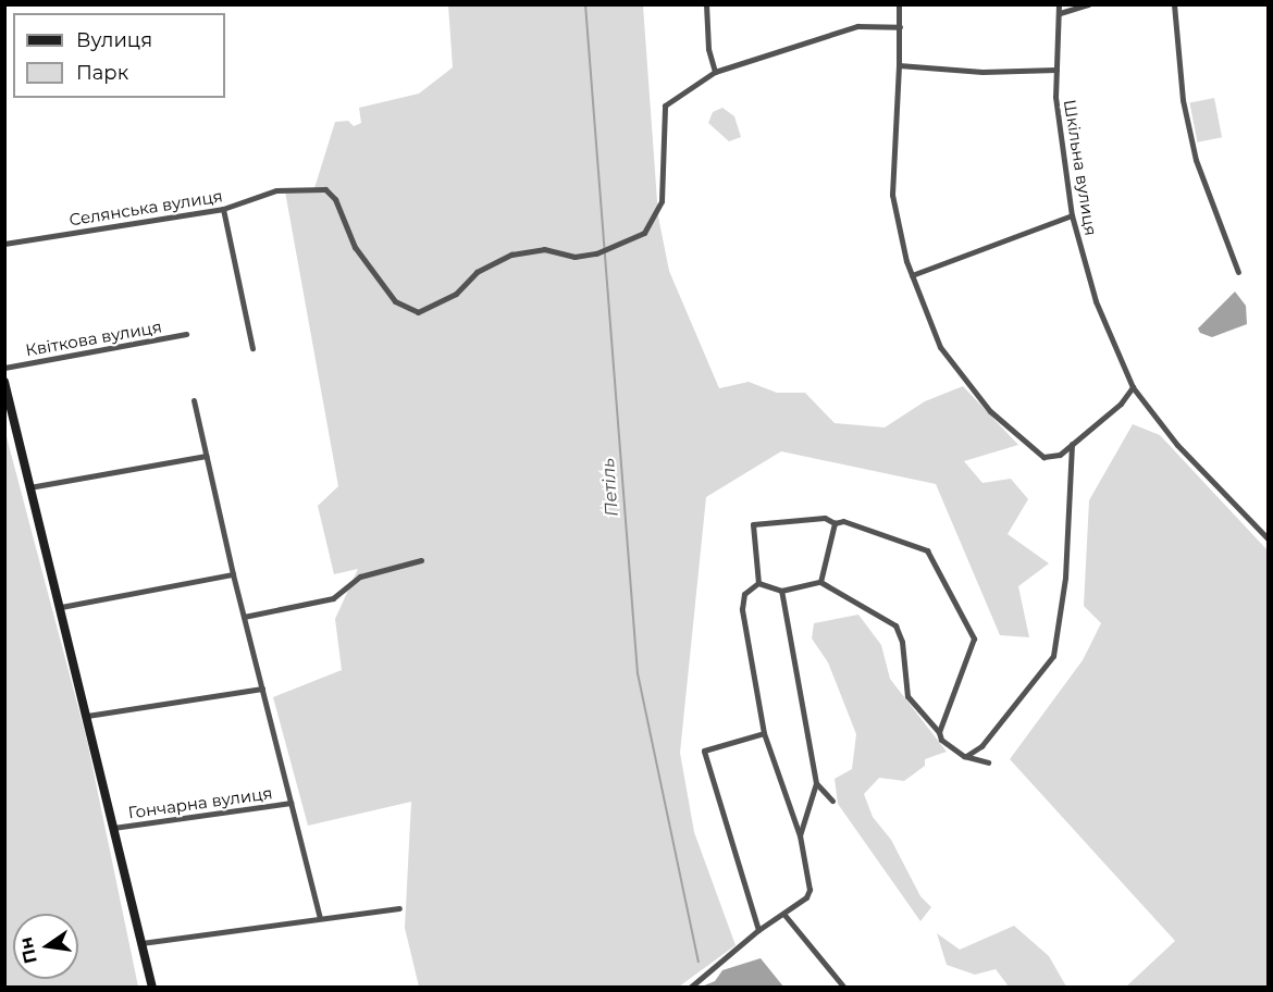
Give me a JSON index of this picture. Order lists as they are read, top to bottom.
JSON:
{
  "streets": {
    "street": [
      "Шкільна вулиця",
      "Селянська вулиця",
      "Квіткова вулиця",
      "Гончарна вулиця"
    ]
  },
  "water": ["Петіль"],
  "legend": ["Вулиця", "Парк"],
  "north": "left"
}
